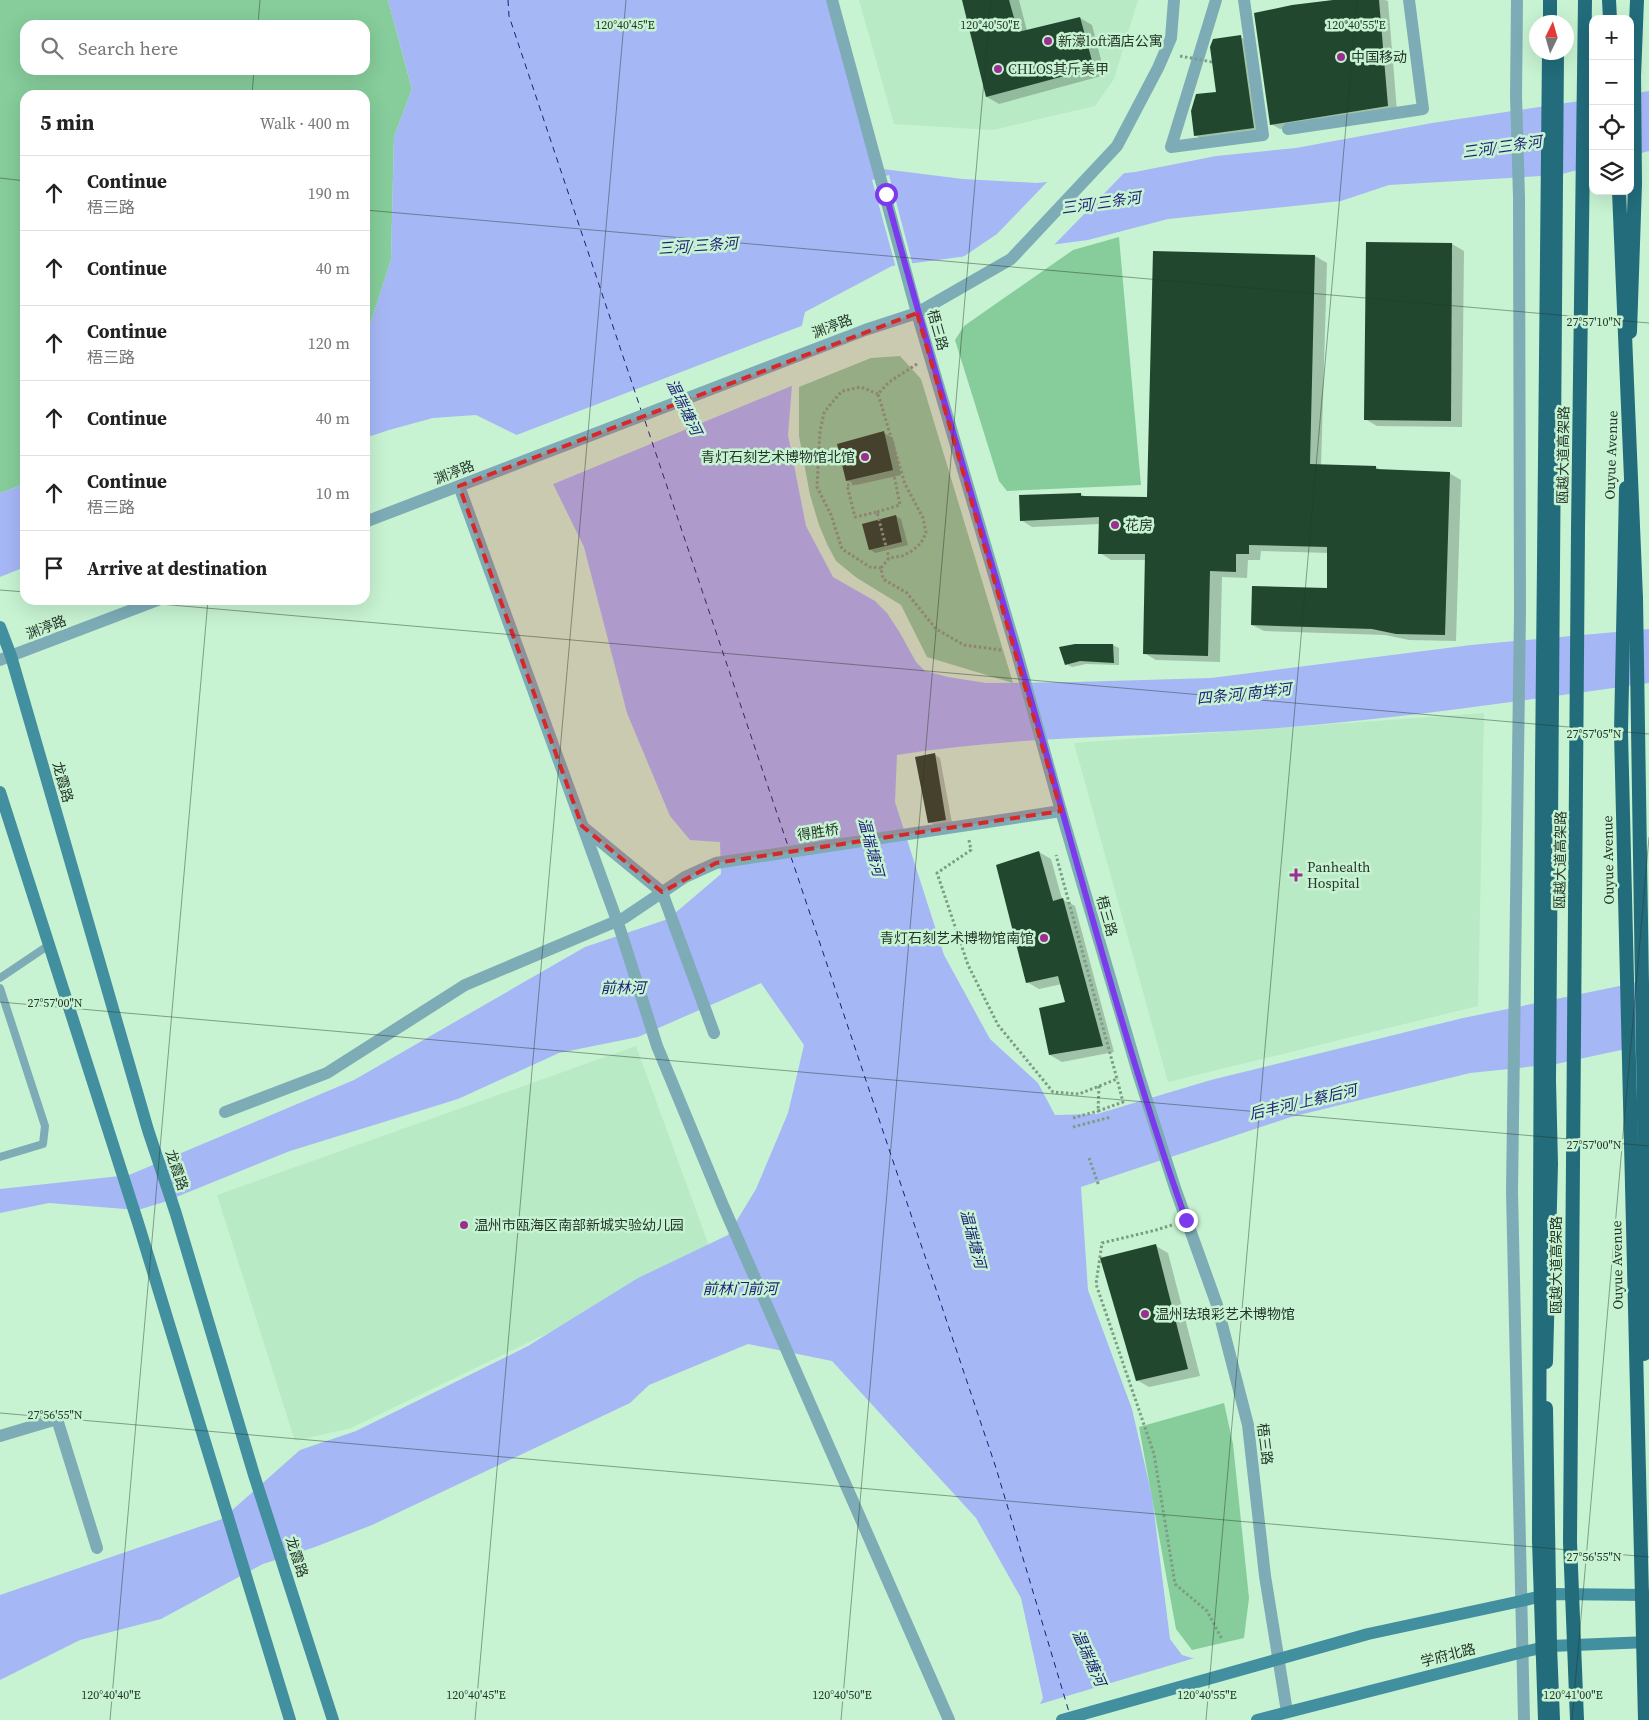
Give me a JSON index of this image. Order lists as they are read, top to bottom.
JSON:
{
  "streets": {
    "highway": ["瓯越大道高架路", "Ouyue Avenue"],
    "main road": ["龙霞路", "学府北路"],
    "street": ["渊渟路", "梧三路", "得胜桥"]
  },
  "crossings": [
    ["渊渟路", "梧三路"],
    ["渊渟路", "龙霞路"],
    ["梧三路", "得胜桥"],
    ["梧三路", "学府北路"],
    ["Ouyue Avenue", "学府北路"]
  ],
  "water": [
    "三河/三条河",
    "温瑞塘河",
    "四条河/南垟河",
    "前林河",
    "后丰河/上蔡后河",
    "前林门前河"
  ],
  "places": {
    "other": [
      "新濠loft酒店公寓",
      "中国移动",
      "CHLOS其斤美甲",
      "青灯石刻艺术博物馆北馆",
      "花房",
      "青灯石刻艺术博物馆南馆",
      "温州市瓯海区南部新城实验幼儿园",
      "温州珐琅彩艺术博物馆"
    ],
    "health": ["Panhealth Hospital"]
  },
  "north": "top",
  "page": {
    "map_buttons": ["+", "−"],
    "search": "Search here",
    "heading": ["5 min", "Walk · 400 m"],
    "list": [
      ["Continue", "梧三路", "190 m"],
      ["Continue", "40 m"],
      ["Continue", "梧三路", "120 m"],
      ["Continue", "40 m"],
      ["Continue", "梧三路", "10 m"],
      "Arrive at destination"
    ]
  },
  "coordinates": [
    "120°40'45\"E",
    "120°40'50\"E",
    "120°40'55\"E",
    "27°57'10\"N",
    "27°57'05\"N",
    "27°57'00\"N",
    "27°56'55\"N",
    "120°40'40\"E",
    "120°41'00\"E"
  ]
}
